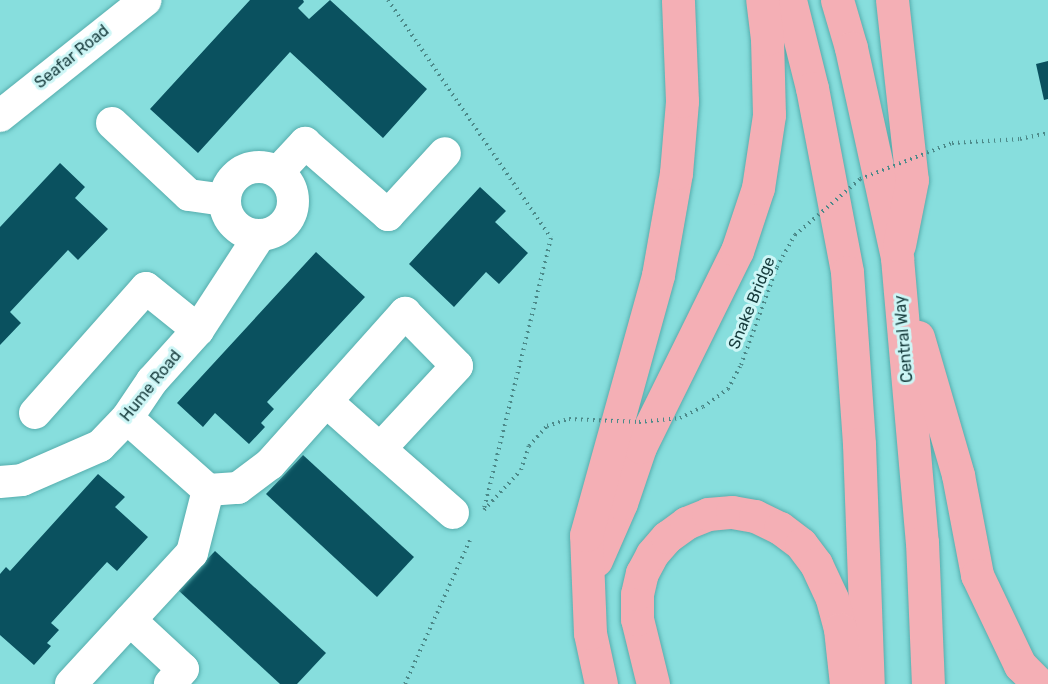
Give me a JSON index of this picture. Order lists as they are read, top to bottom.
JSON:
{
  "streets": {
    "main road": ["Central Way"],
    "street": ["Seafar Road", "Hume Road"],
    "path": ["Snake Bridge"]
  }
}
